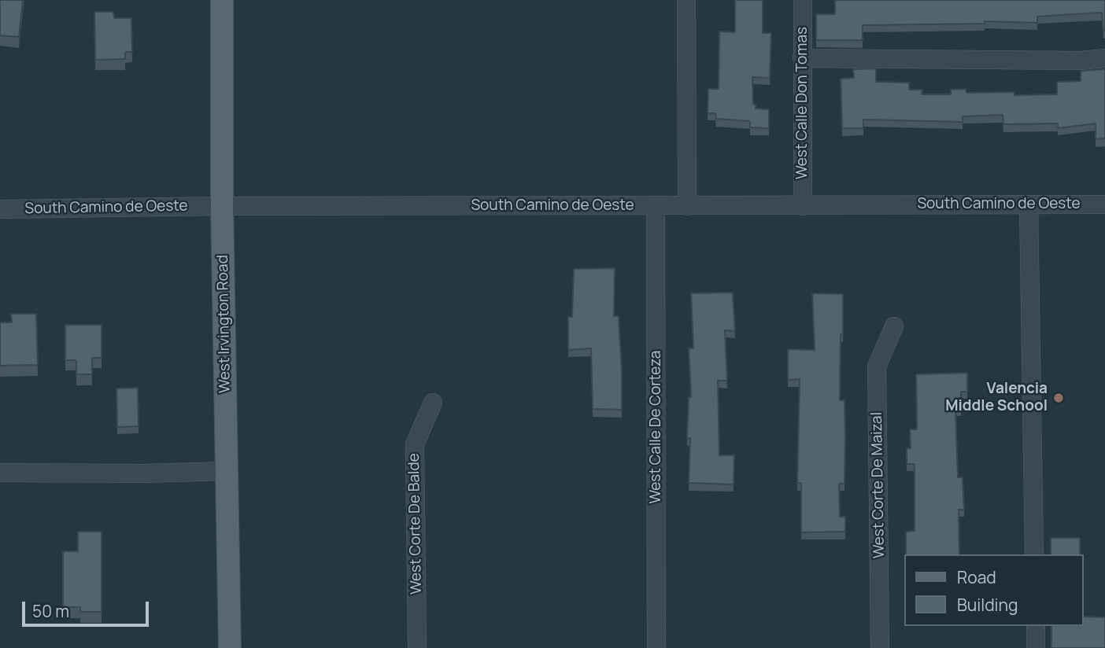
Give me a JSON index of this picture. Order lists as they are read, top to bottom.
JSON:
{
  "streets": {
    "main road": ["West Irvington Road"],
    "street": [
      "West Calle Don Tomas",
      "South Camino de Oeste",
      "West Calle De Corteza",
      "West Corte De Maizal",
      "West Corte De Balde"
    ]
  },
  "crossings": [
    ["West Calle Don Tomas", "South Camino de Oeste"],
    ["South Camino de Oeste", "West Irvington Road"],
    ["South Camino de Oeste", "West Calle De Corteza"]
  ],
  "places": ["Valencia Middle School"],
  "legend": ["Road", "Building"],
  "scale_bar": "50 m"
}
